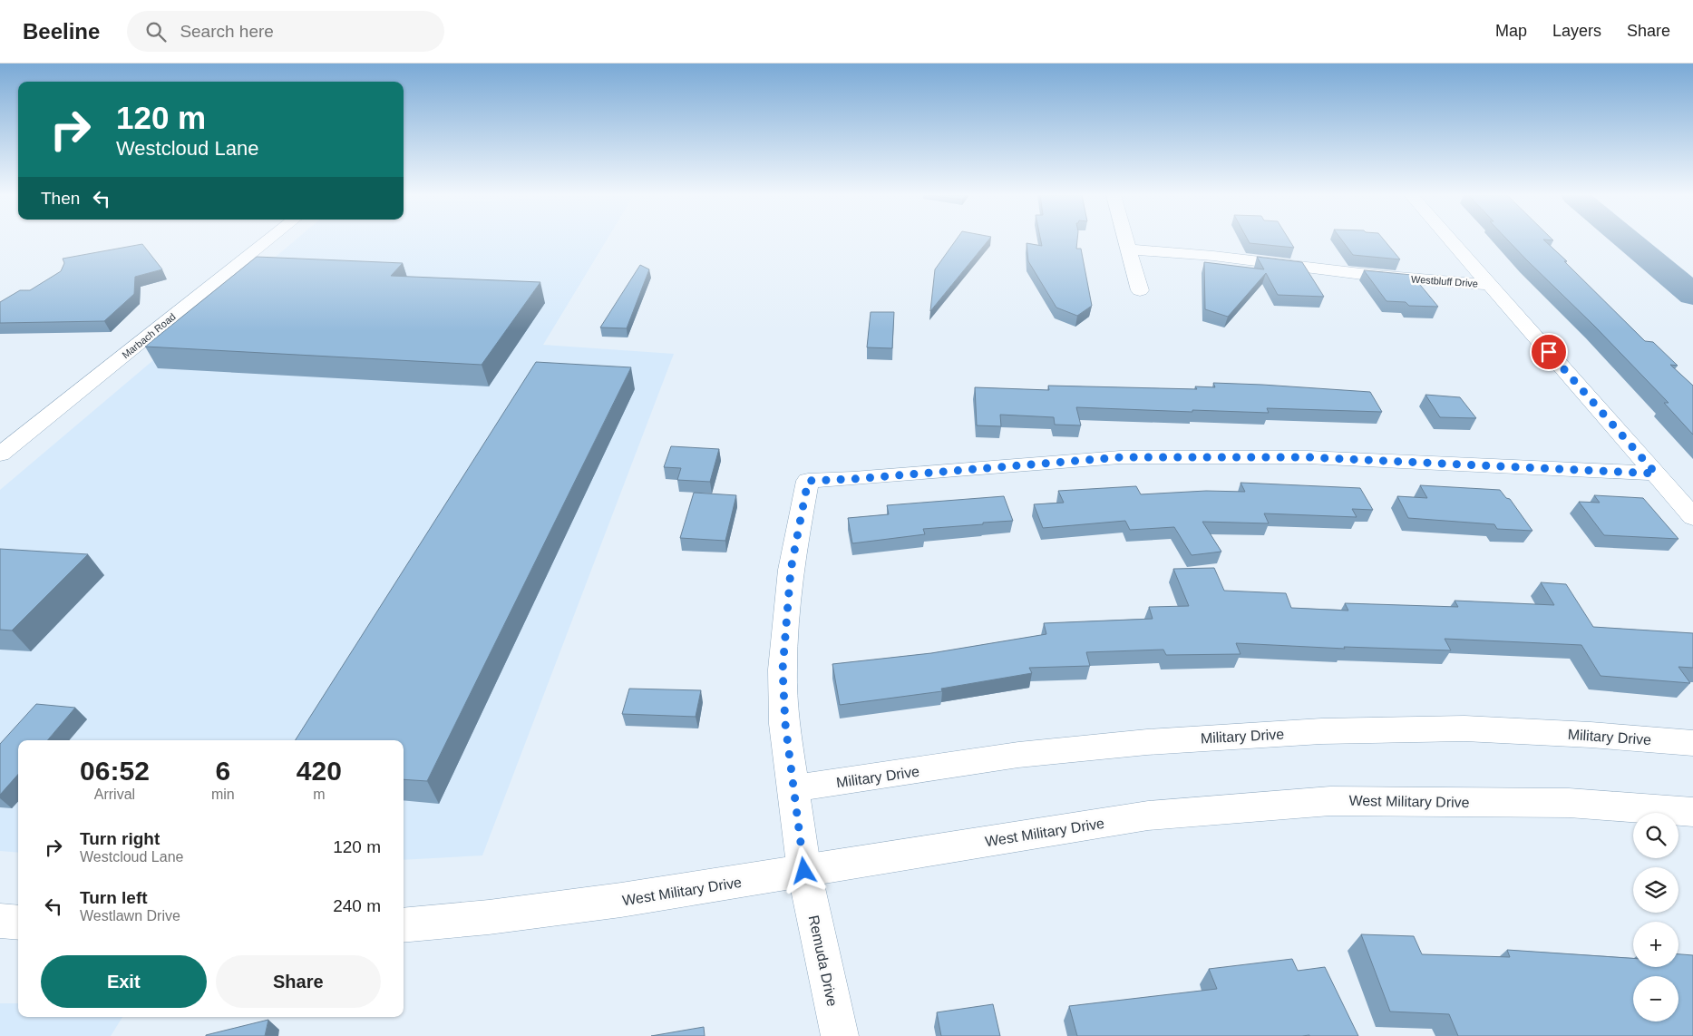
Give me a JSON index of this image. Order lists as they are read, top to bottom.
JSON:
{
  "streets": {
    "street": [
      "Westbluff Drive",
      "Marbach Road",
      "Military Drive",
      "West Military Drive",
      "Remuda Drive"
    ]
  },
  "crossings": [
    ["Military Drive", "Remuda Drive"],
    ["West Military Drive", "Remuda Drive"]
  ],
  "page": {
    "header": "Beeline",
    "search": "Search here",
    "nav": ["Map", "Layers", "Share"],
    "turn": ["120 m", "Westcloud Lane"],
    "then": "Then",
    "eta": [
      "06:52",
      "Arrival",
      "6",
      "min",
      "420",
      "m"
    ],
    "map_buttons": ["+", "−"],
    "list": [
      {
        "name": "Turn right",
        "note": "Westcloud Lane",
        "value": "120 m"
      },
      {
        "name": "Turn left",
        "note": "Westlawn Drive",
        "value": "240 m"
      }
    ],
    "buttons": ["Exit", "Share"]
  }
}
